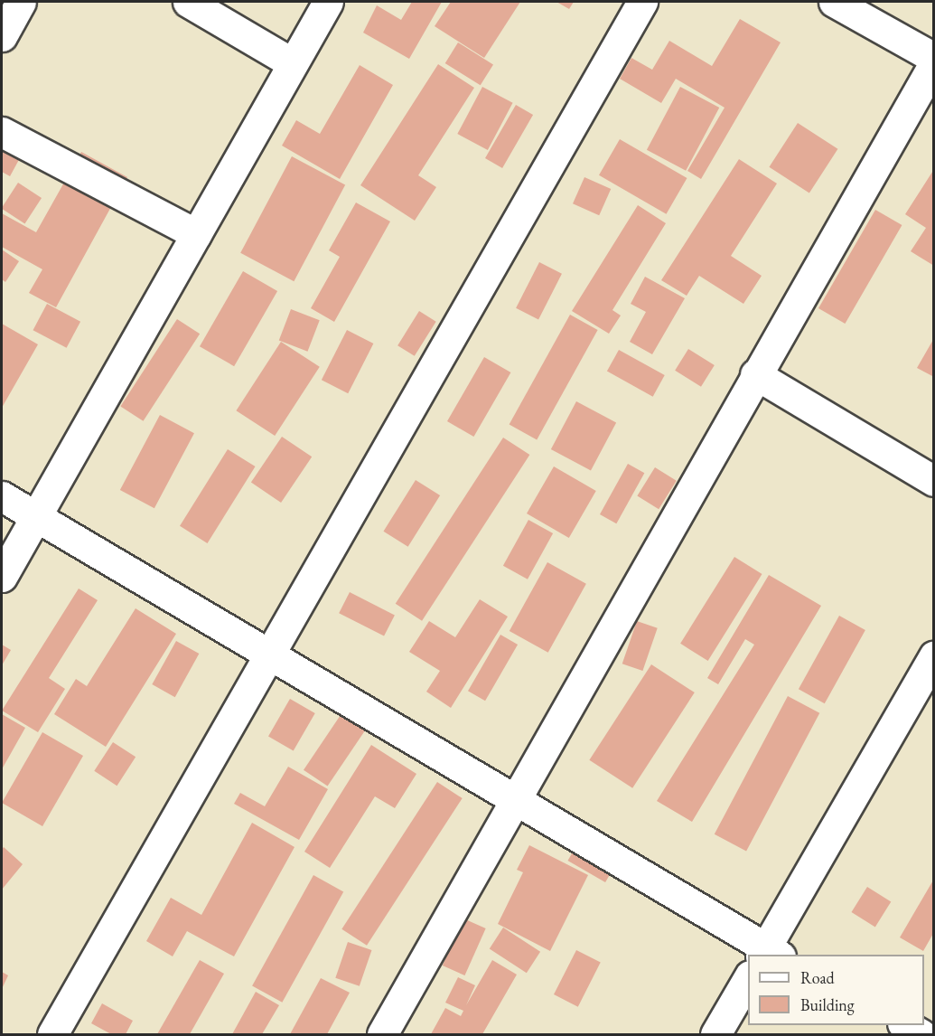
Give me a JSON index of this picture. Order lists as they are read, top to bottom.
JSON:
{
  "legend": ["Road", "Building"]
}
